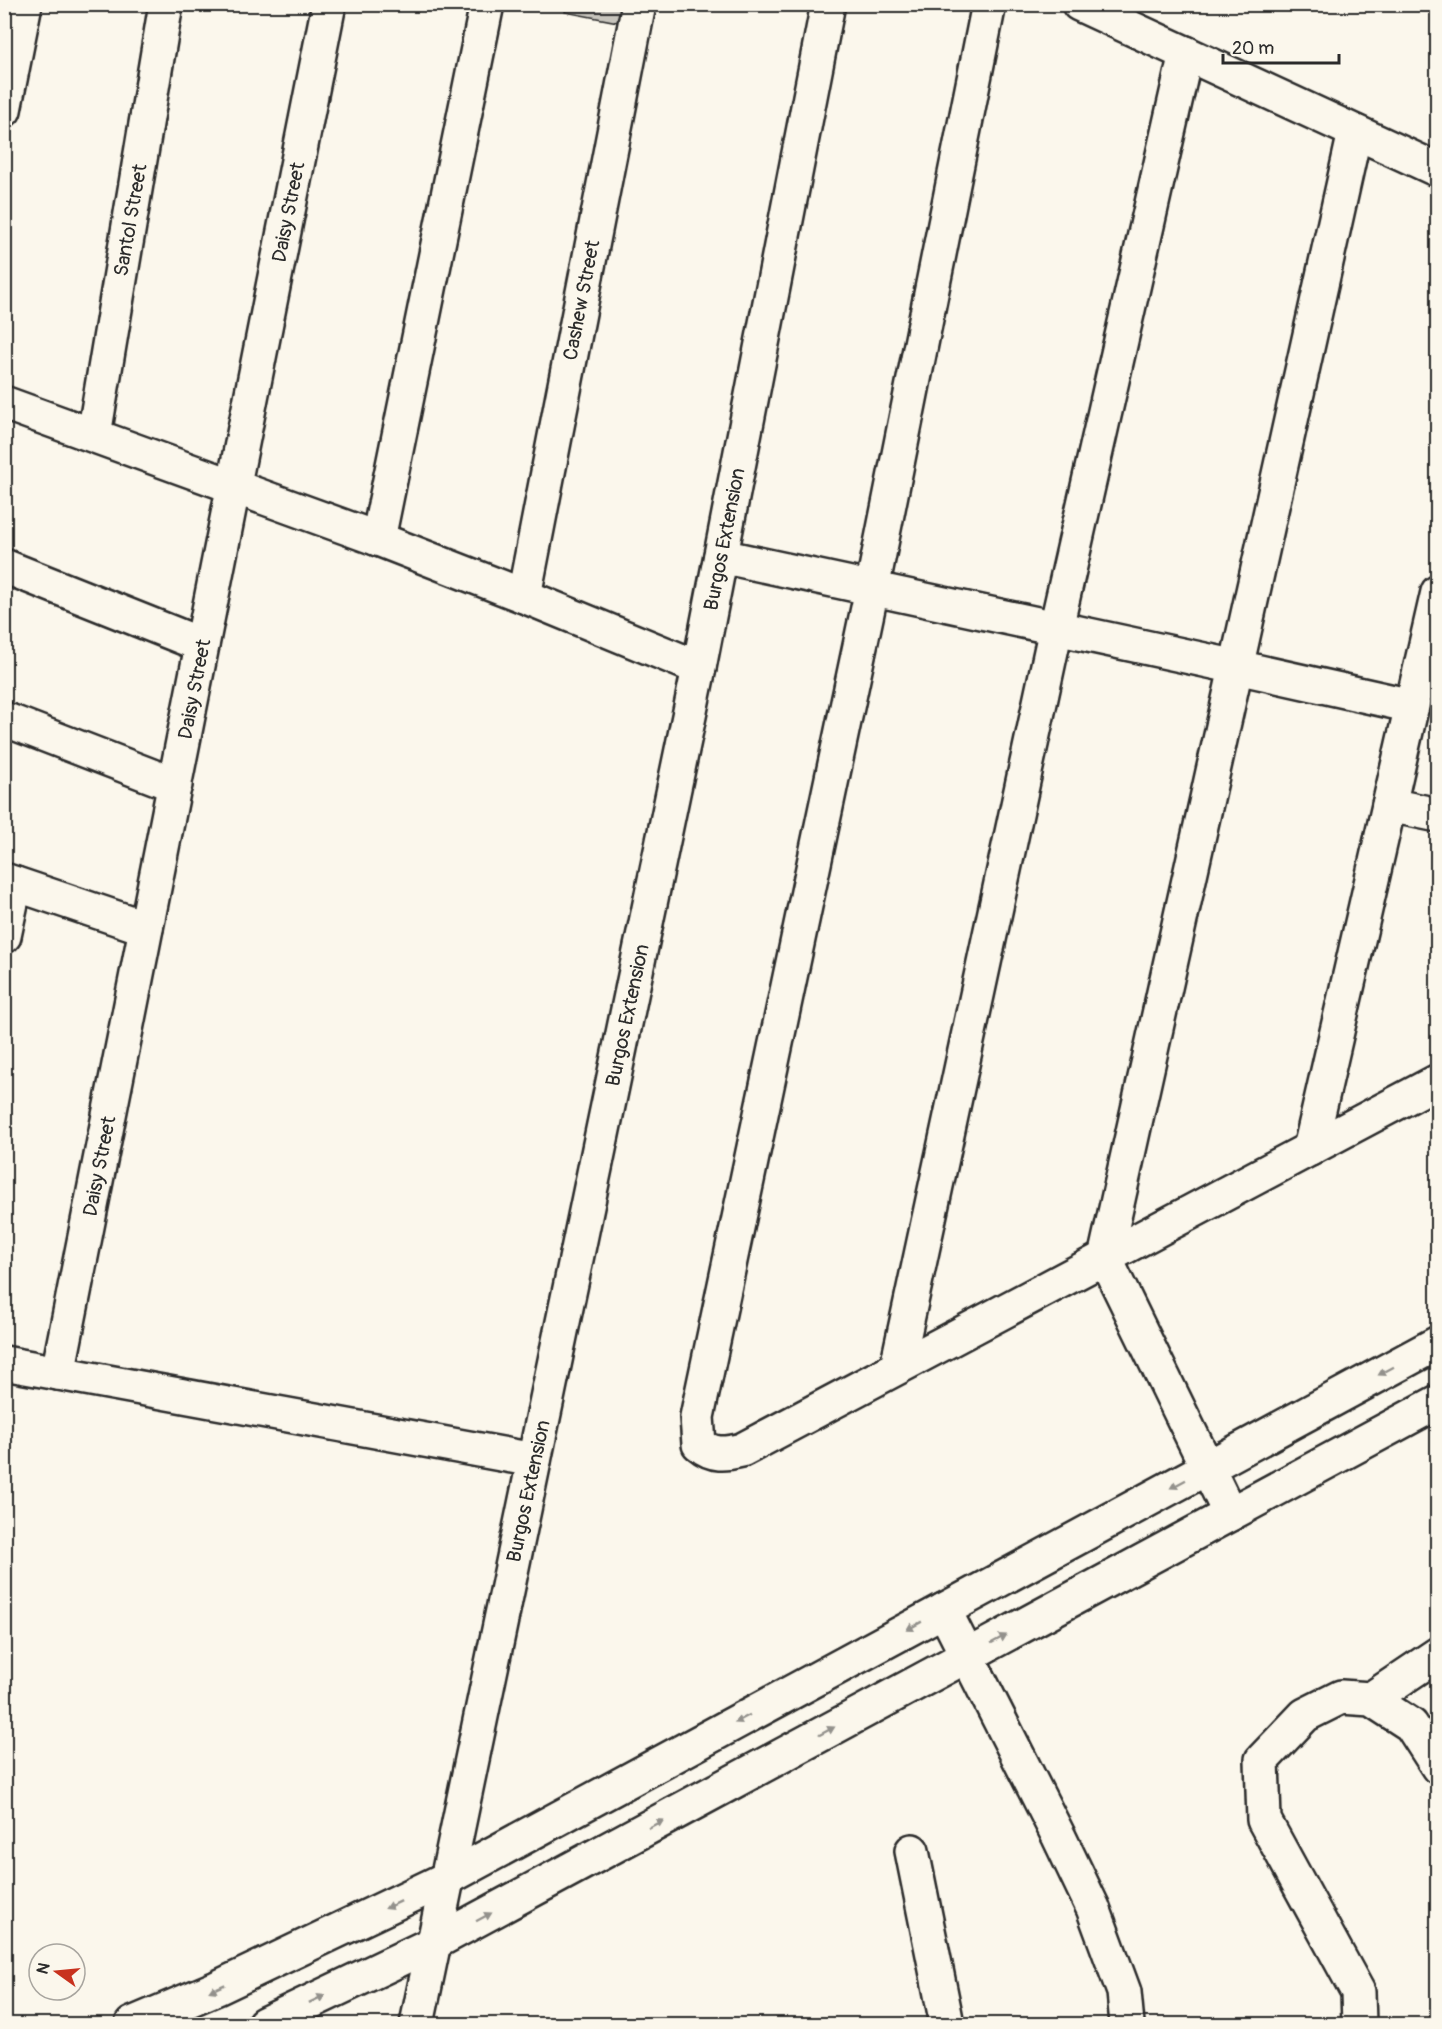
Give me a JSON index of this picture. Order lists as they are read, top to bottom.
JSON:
{
  "streets": {
    "main road": [
      "Daisy Street",
      "Santol Street",
      "Cashew Street",
      "Burgos Extension"
    ]
  },
  "scale_bar": "20 m",
  "north": "left"
}
